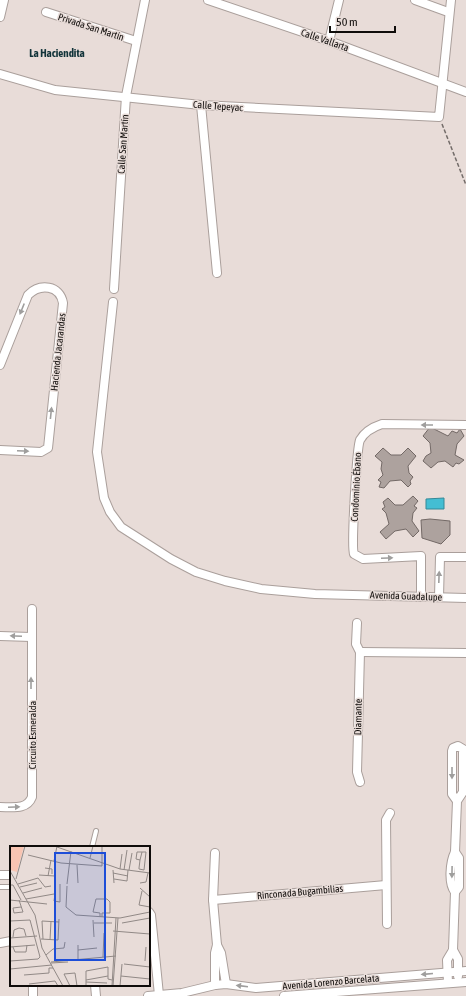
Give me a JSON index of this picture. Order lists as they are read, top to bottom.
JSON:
{
  "streets": {
    "street": [
      "Privada San Martín",
      "Calle Vallarta",
      "Calle Tepeyac",
      "Calle San Martín",
      "Hacienda Jacarandas",
      "Condominio Ébano",
      "Avenida Guadalupe",
      "Diamante",
      "Circuito Esmeralda",
      "Rinconada Bugambilias",
      "Avenida Lorenzo Barcelata"
    ]
  },
  "crossings": [
    ["Privada San Martín", "Calle San Martín"],
    ["Calle Tepeyac", "Calle San Martín"],
    ["Condominio Ébano", "Avenida Guadalupe"]
  ],
  "one_way": ["Circuito Esmeralda"],
  "districts": ["La Haciendita"],
  "scale_bar": "50 m"
}
